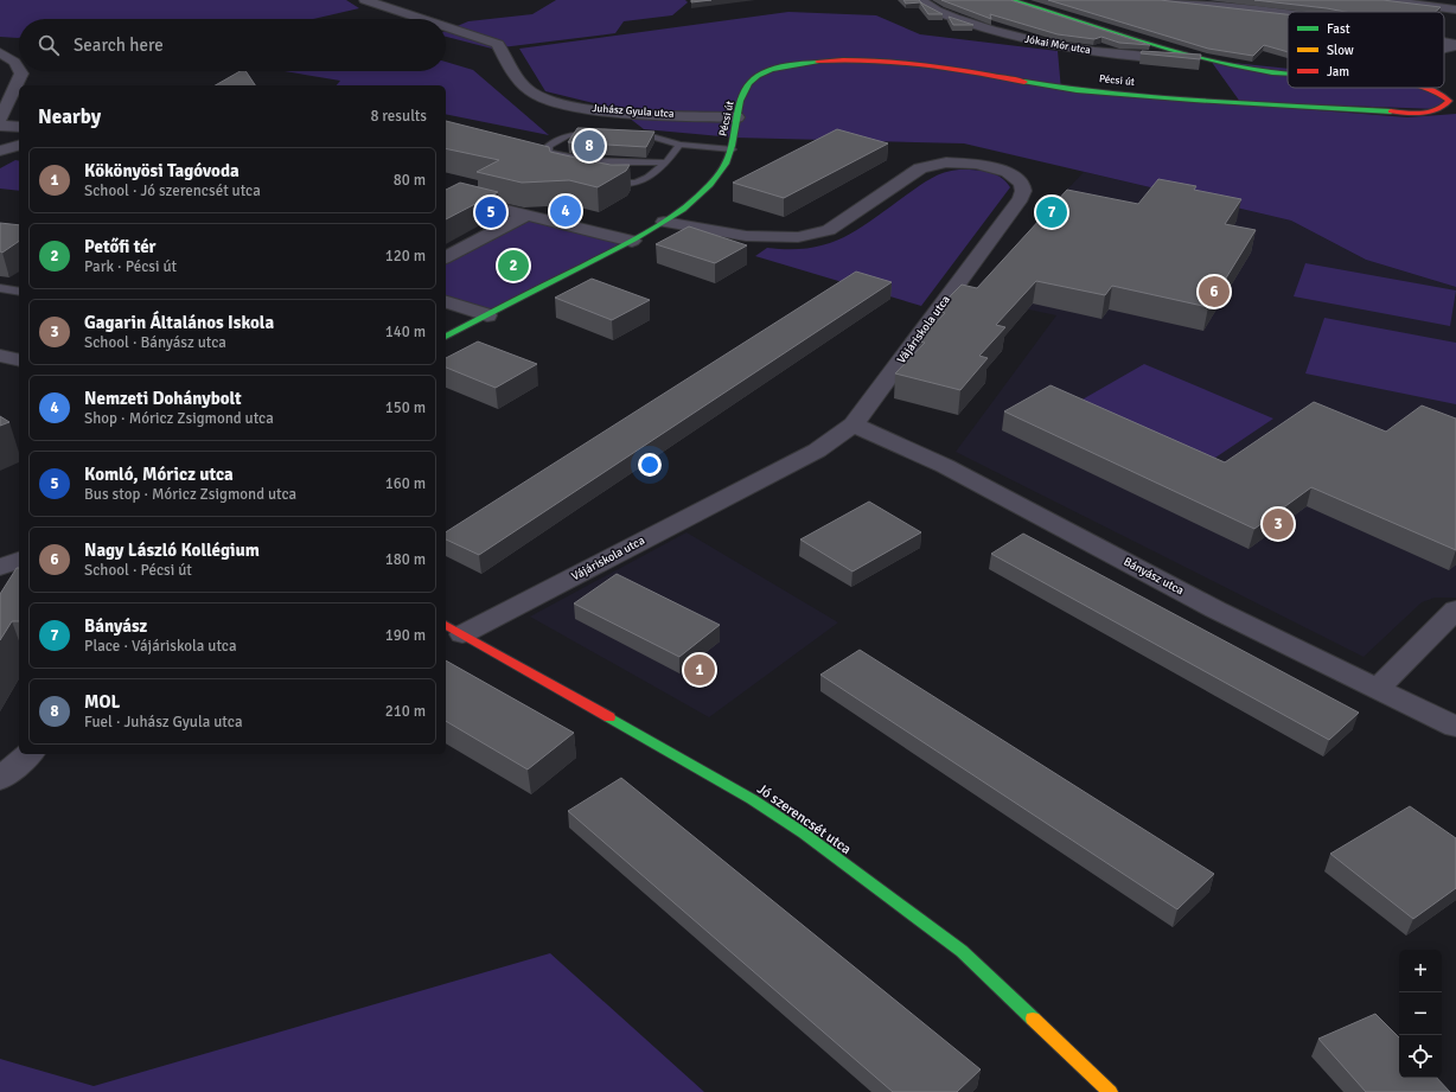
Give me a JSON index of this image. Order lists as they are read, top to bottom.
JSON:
{
  "streets": {
    "main road": ["Pécsi út", "Jó szerencsét utca"],
    "street": [
      "Jókai Mór utca",
      "Juhász Gyula utca",
      "Vájáriskola utca",
      "Bányász utca"
    ]
  },
  "crossings": [
    ["Jókai Mór utca", "Pécsi út"],
    ["Pécsi út", "Juhász Gyula utca"],
    ["Pécsi út", "Vájáriskola utca"],
    ["Vájáriskola utca", "Bányász utca"],
    ["Vájáriskola utca", "Jó szerencsét utca"]
  ],
  "legend": ["Fast", "Slow", "Jam"],
  "page": {
    "search": "Search here",
    "heading": ["Nearby", "8 results"],
    "pins": [
      "8",
      "4",
      "5",
      "7",
      "2",
      "6",
      "3",
      "1"
    ],
    "list": [
      {
        "mark": "1",
        "name": "Kökönyösi Tagóvoda",
        "note": "School · Jó szerencsét utca",
        "value": "80 m"
      },
      {
        "mark": "2",
        "name": "Petőfi tér",
        "note": "Park · Pécsi út",
        "value": "120 m"
      },
      {
        "mark": "3",
        "name": "Gagarin Általános Iskola",
        "note": "School · Bányász utca",
        "value": "140 m"
      },
      {
        "mark": "4",
        "name": "Nemzeti Dohánybolt",
        "note": "Shop · Móricz Zsigmond utca",
        "value": "150 m"
      },
      {
        "mark": "5",
        "name": "Komló, Móricz utca",
        "note": "Bus stop · Móricz Zsigmond utca",
        "value": "160 m"
      },
      {
        "mark": "6",
        "name": "Nagy László Kollégium",
        "note": "School · Pécsi út",
        "value": "180 m"
      },
      {
        "mark": "7",
        "name": "Bányász",
        "note": "Place · Vájáriskola utca",
        "value": "190 m"
      },
      {
        "mark": "8",
        "name": "MOL",
        "note": "Fuel · Juhász Gyula utca",
        "value": "210 m"
      }
    ],
    "map_buttons": ["+", "−"]
  }
}
